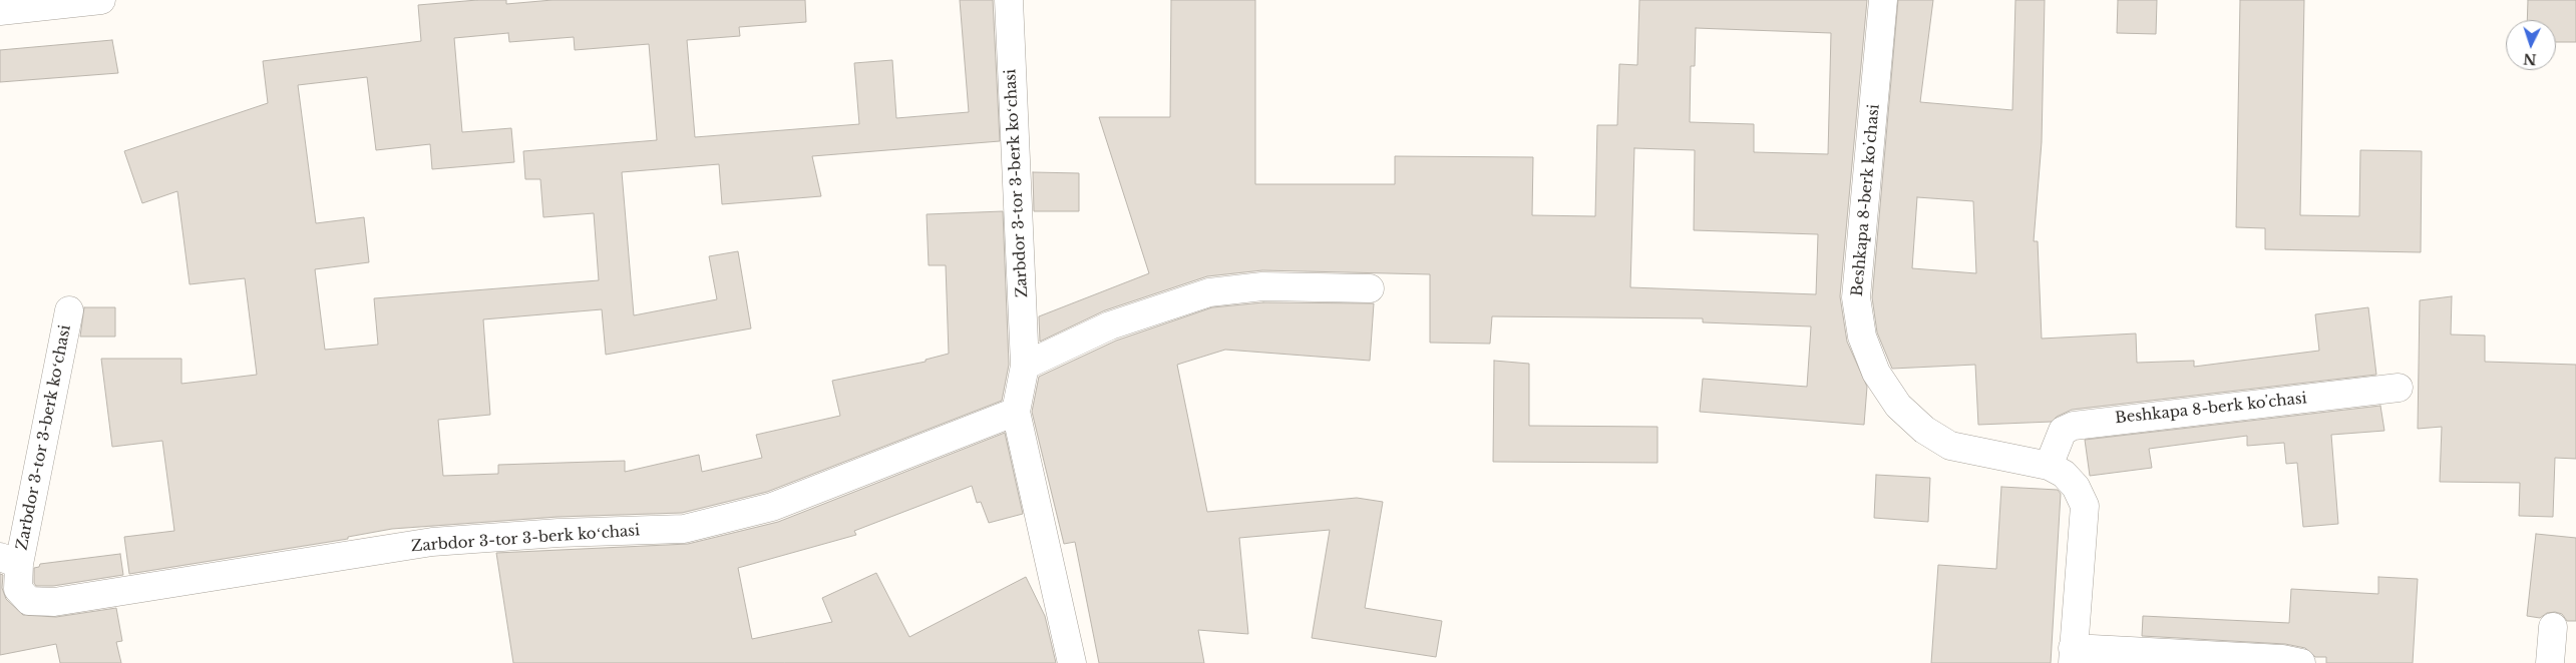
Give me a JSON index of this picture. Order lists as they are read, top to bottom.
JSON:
{
  "streets": {
    "street": ["Zarbdor 3-tor 3-berk koʻchasi", "Beshkapa 8-berk koʼchasi"]
  },
  "north": "bottom"
}
